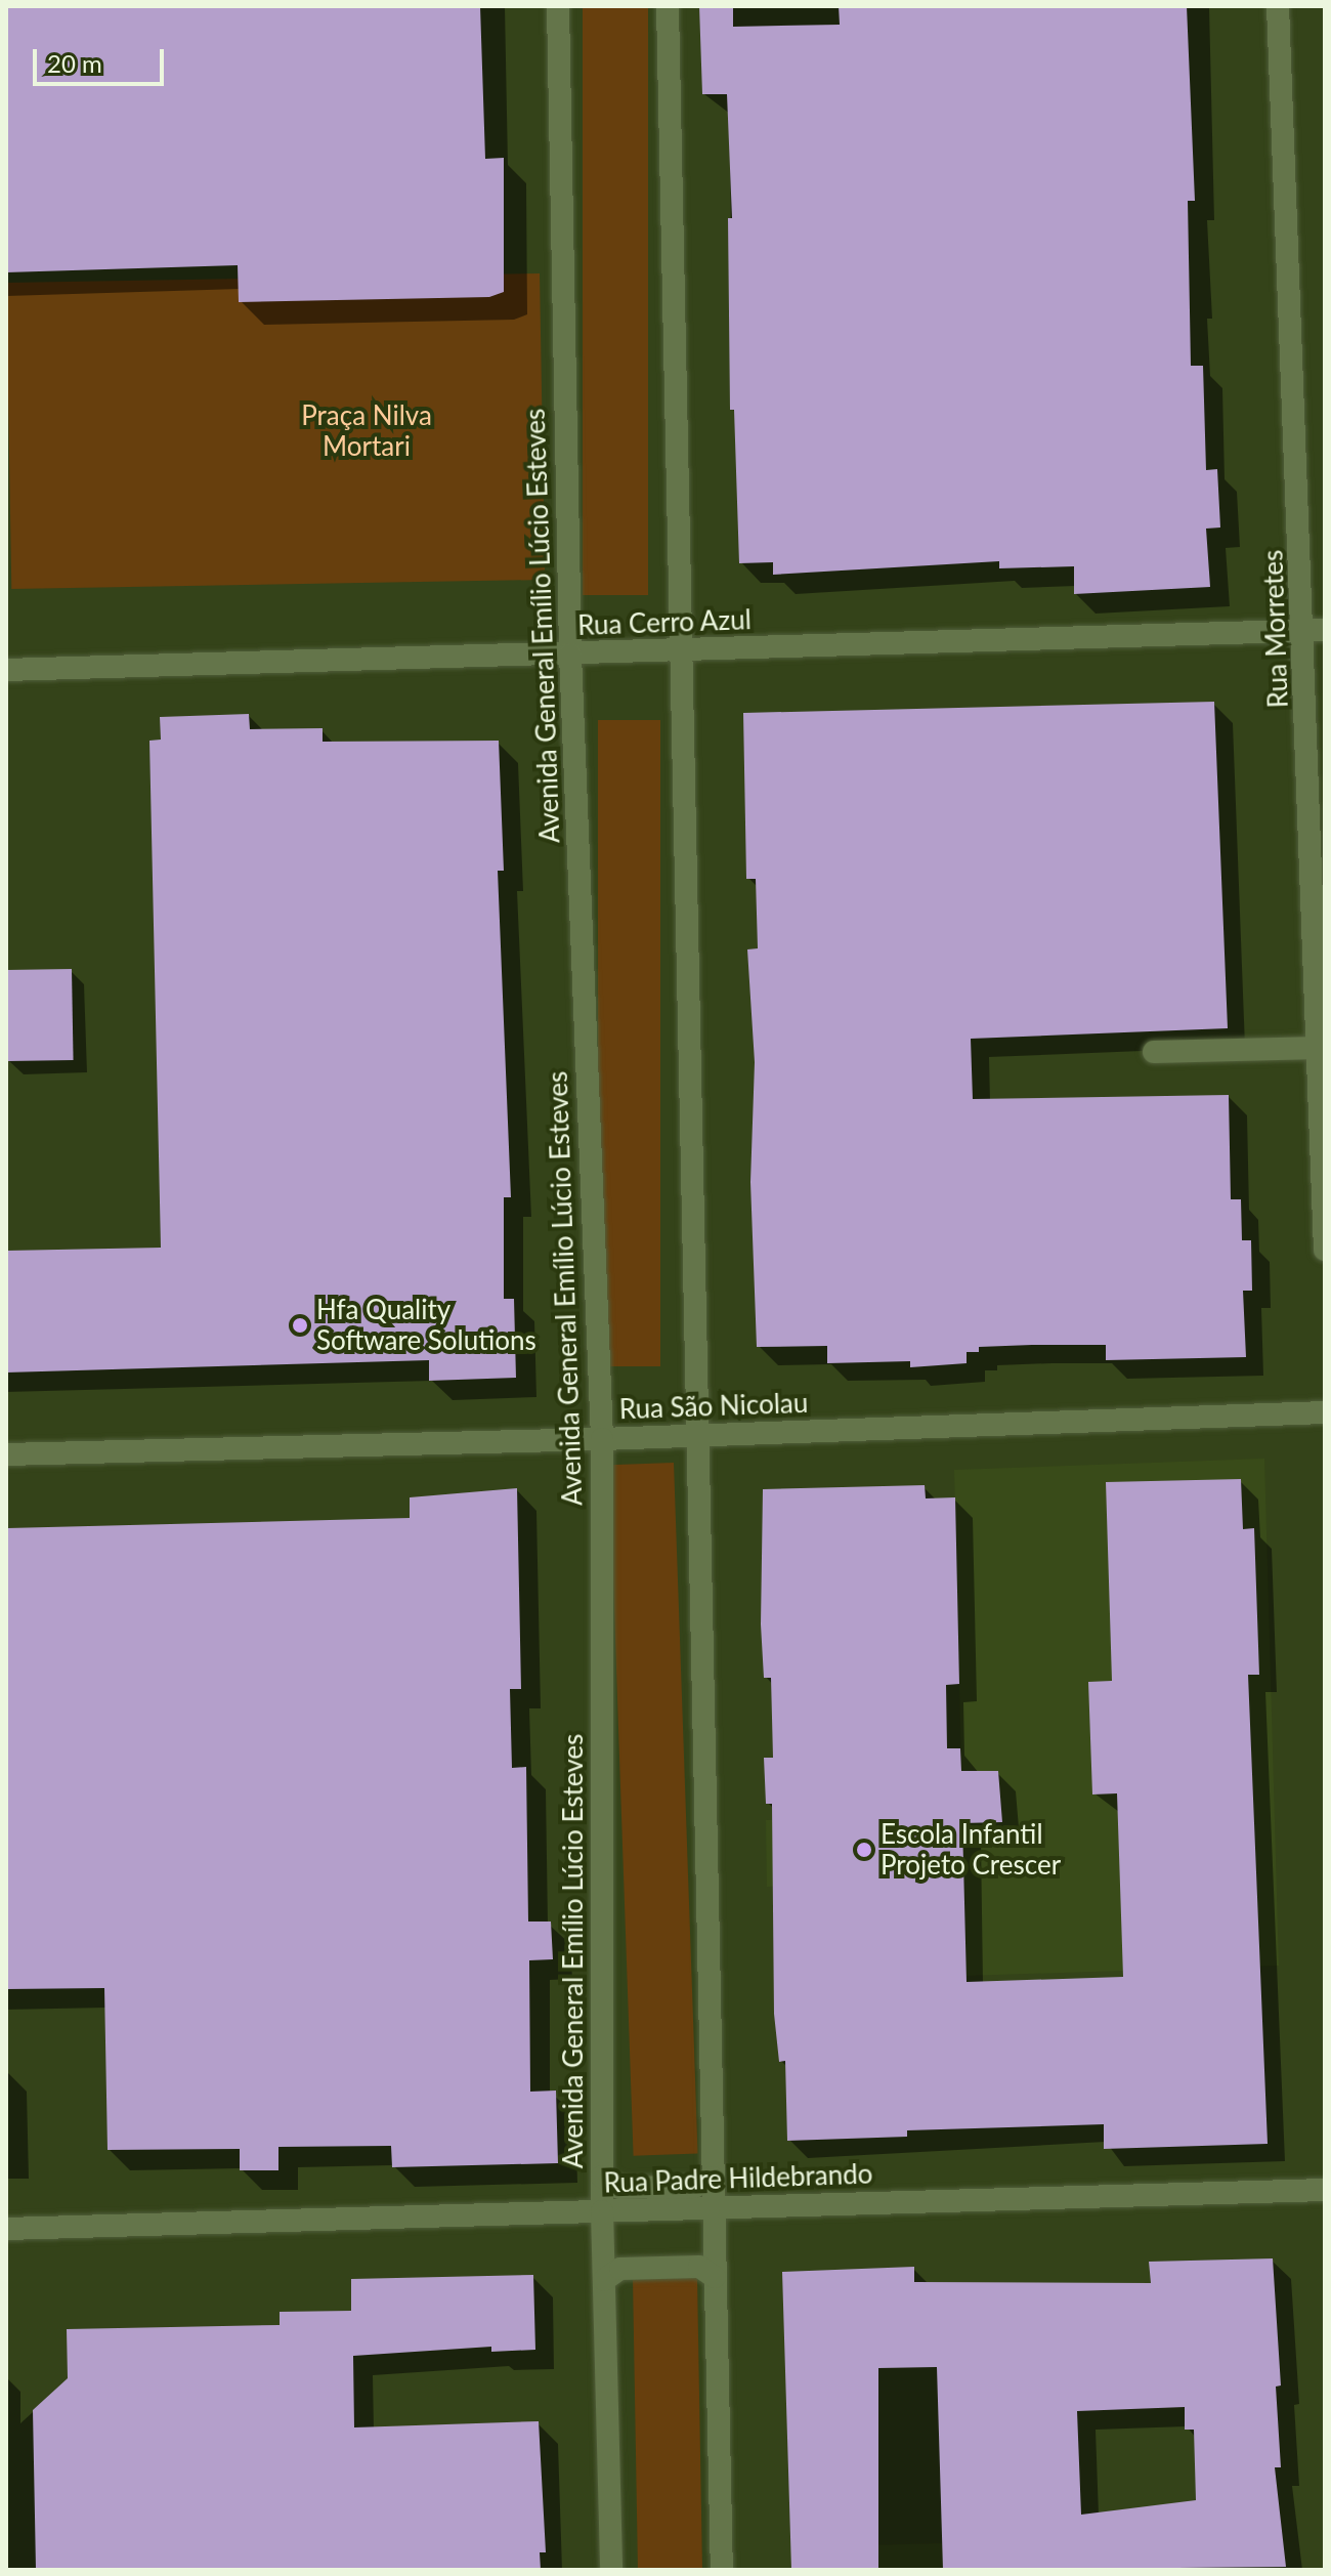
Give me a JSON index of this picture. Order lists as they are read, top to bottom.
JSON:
{
  "streets": {
    "main road": [
      "Rua Cerro Azul",
      "Avenida General Emílio Lúcio Esteves",
      "Rua Morretes",
      "Rua São Nicolau",
      "Rua Padre Hildebrando"
    ]
  },
  "crossings": [
    ["Rua Cerro Azul", "Avenida General Emílio Lúcio Esteves"],
    ["Rua Cerro Azul", "Rua Morretes"],
    ["Avenida General Emílio Lúcio Esteves", "Rua São Nicolau"],
    ["Avenida General Emílio Lúcio Esteves", "Rua Padre Hildebrando"]
  ],
  "parks": ["Praça Nilva Mortari"],
  "places": ["Hfa Quality Software Solutions", "Escola Infantil Projeto Crescer"],
  "scale_bar": "20 m"
}
